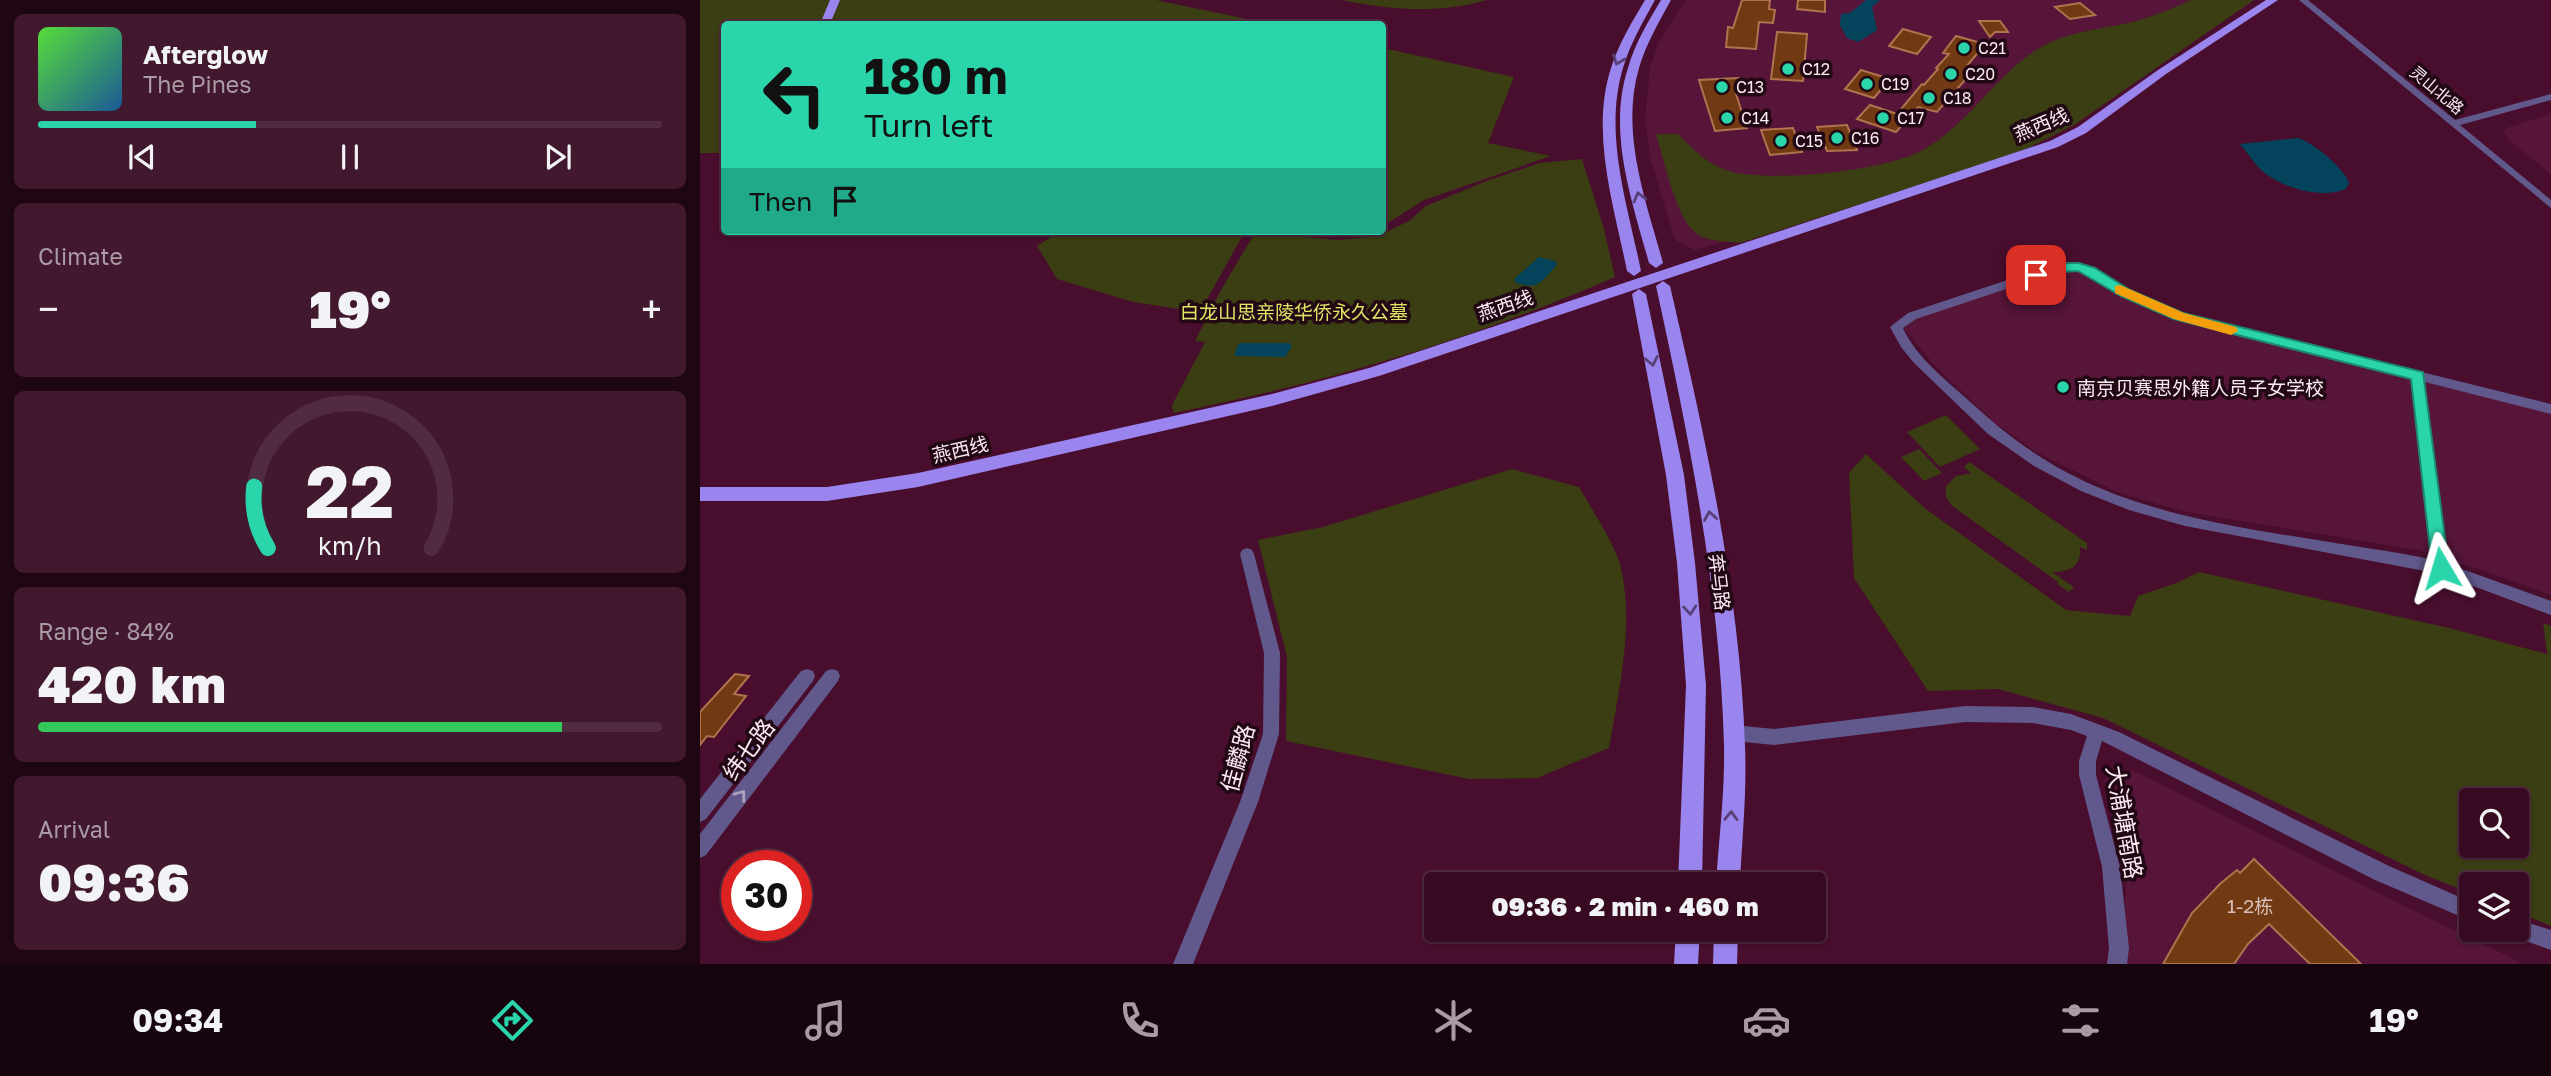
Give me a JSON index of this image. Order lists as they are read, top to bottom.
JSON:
{
  "streets": {
    "main road": ["燕西线", "奔马路"],
    "street": [
      "灵山北路",
      "纬七路",
      "佳麟路",
      "大浦塘南路"
    ]
  },
  "parks": ["白龙山思亲陵华侨永久公墓"],
  "places": [
    "C21",
    "C12",
    "C20",
    "C19",
    "C13",
    "C18",
    "C14",
    "C17",
    "C16",
    "C15",
    "南京贝赛思外籍人员子女学校"
  ],
  "house_numbers": ["1-2栋"],
  "page": {
    "turn": ["180 m", "Turn left"],
    "song": ["Afterglow", "The Pines"],
    "then": "Then",
    "tile": [
      "Climate",
      ["Range · 84%", "420 km"],
      ["Arrival", "09:36"]
    ],
    "heat": ["−", "19°", "+"],
    "limit": "30",
    "trip": "09:36 · 2 min · 460 m",
    "tabs": ["09:34", "19°"],
    "gauge": ["22", "km/h"]
  }
}
